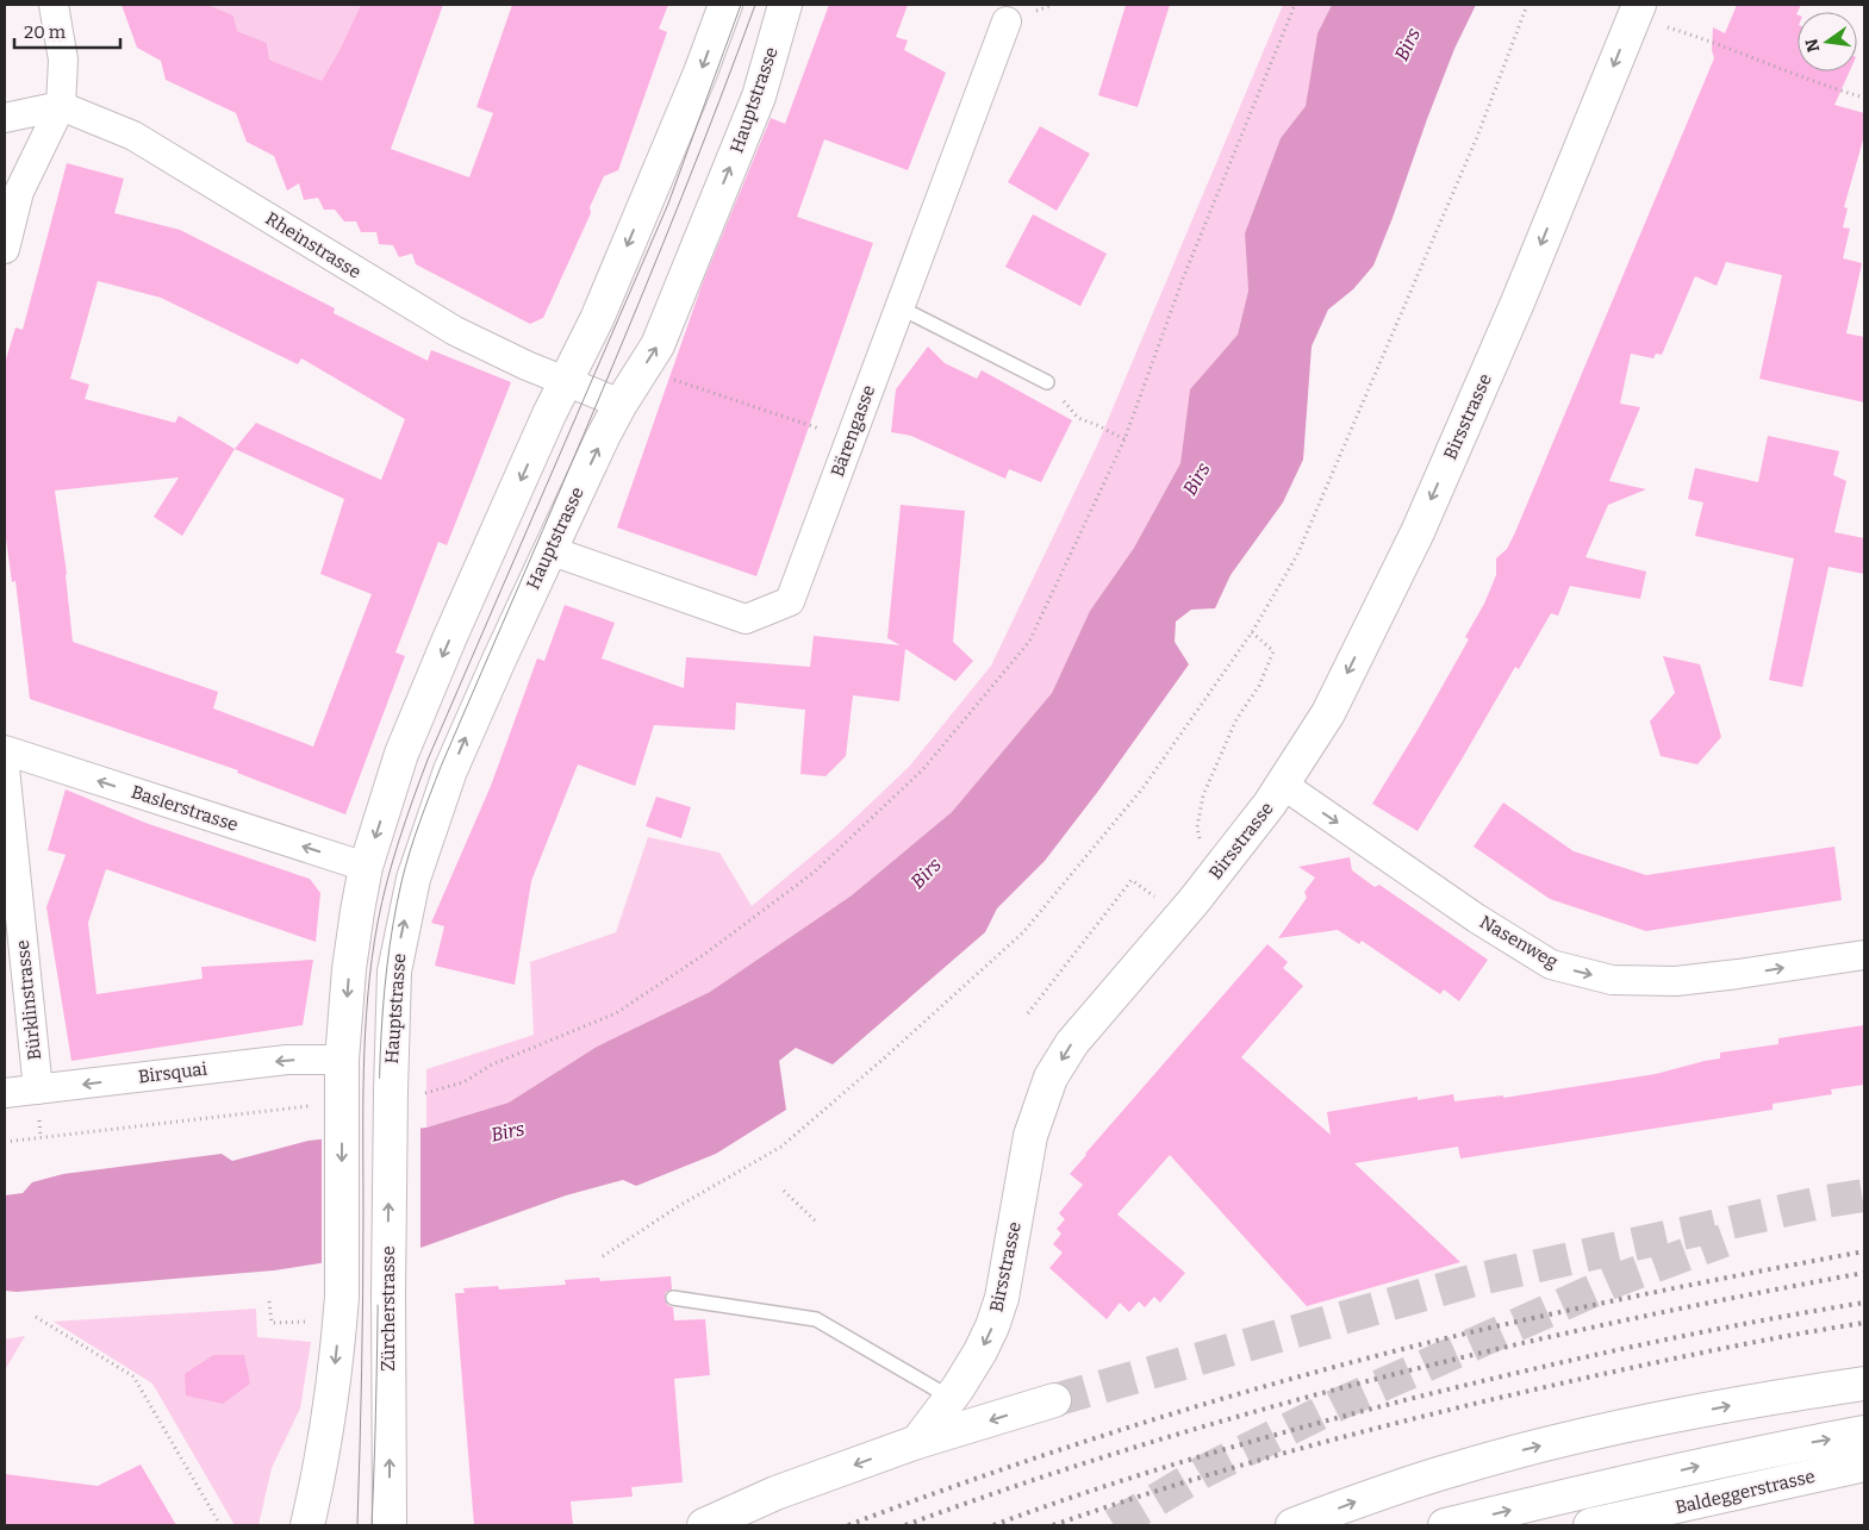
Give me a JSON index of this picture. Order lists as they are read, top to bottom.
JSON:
{
  "streets": {
    "main road": [
      "Hauptstrasse",
      "Birsstrasse",
      "Zürcherstrasse",
      "Baldeggerstrasse"
    ],
    "street": [
      "Rheinstrasse",
      "Bärengasse",
      "Baslerstrasse",
      "Nasenweg",
      "Bürklinstrasse",
      "Birsquai"
    ]
  },
  "crossings": [
    ["Hauptstrasse", "Rheinstrasse"],
    ["Hauptstrasse", "Bärengasse"],
    ["Hauptstrasse", "Zürcherstrasse"],
    ["Birsstrasse", "Nasenweg"],
    ["Bürklinstrasse", "Birsquai"]
  ],
  "one_way": [
    "Birsstrasse",
    "Baslerstrasse",
    "Nasenweg",
    "Birsquai"
  ],
  "water": ["Birs"],
  "scale_bar": "20 m",
  "north": "left"
}
